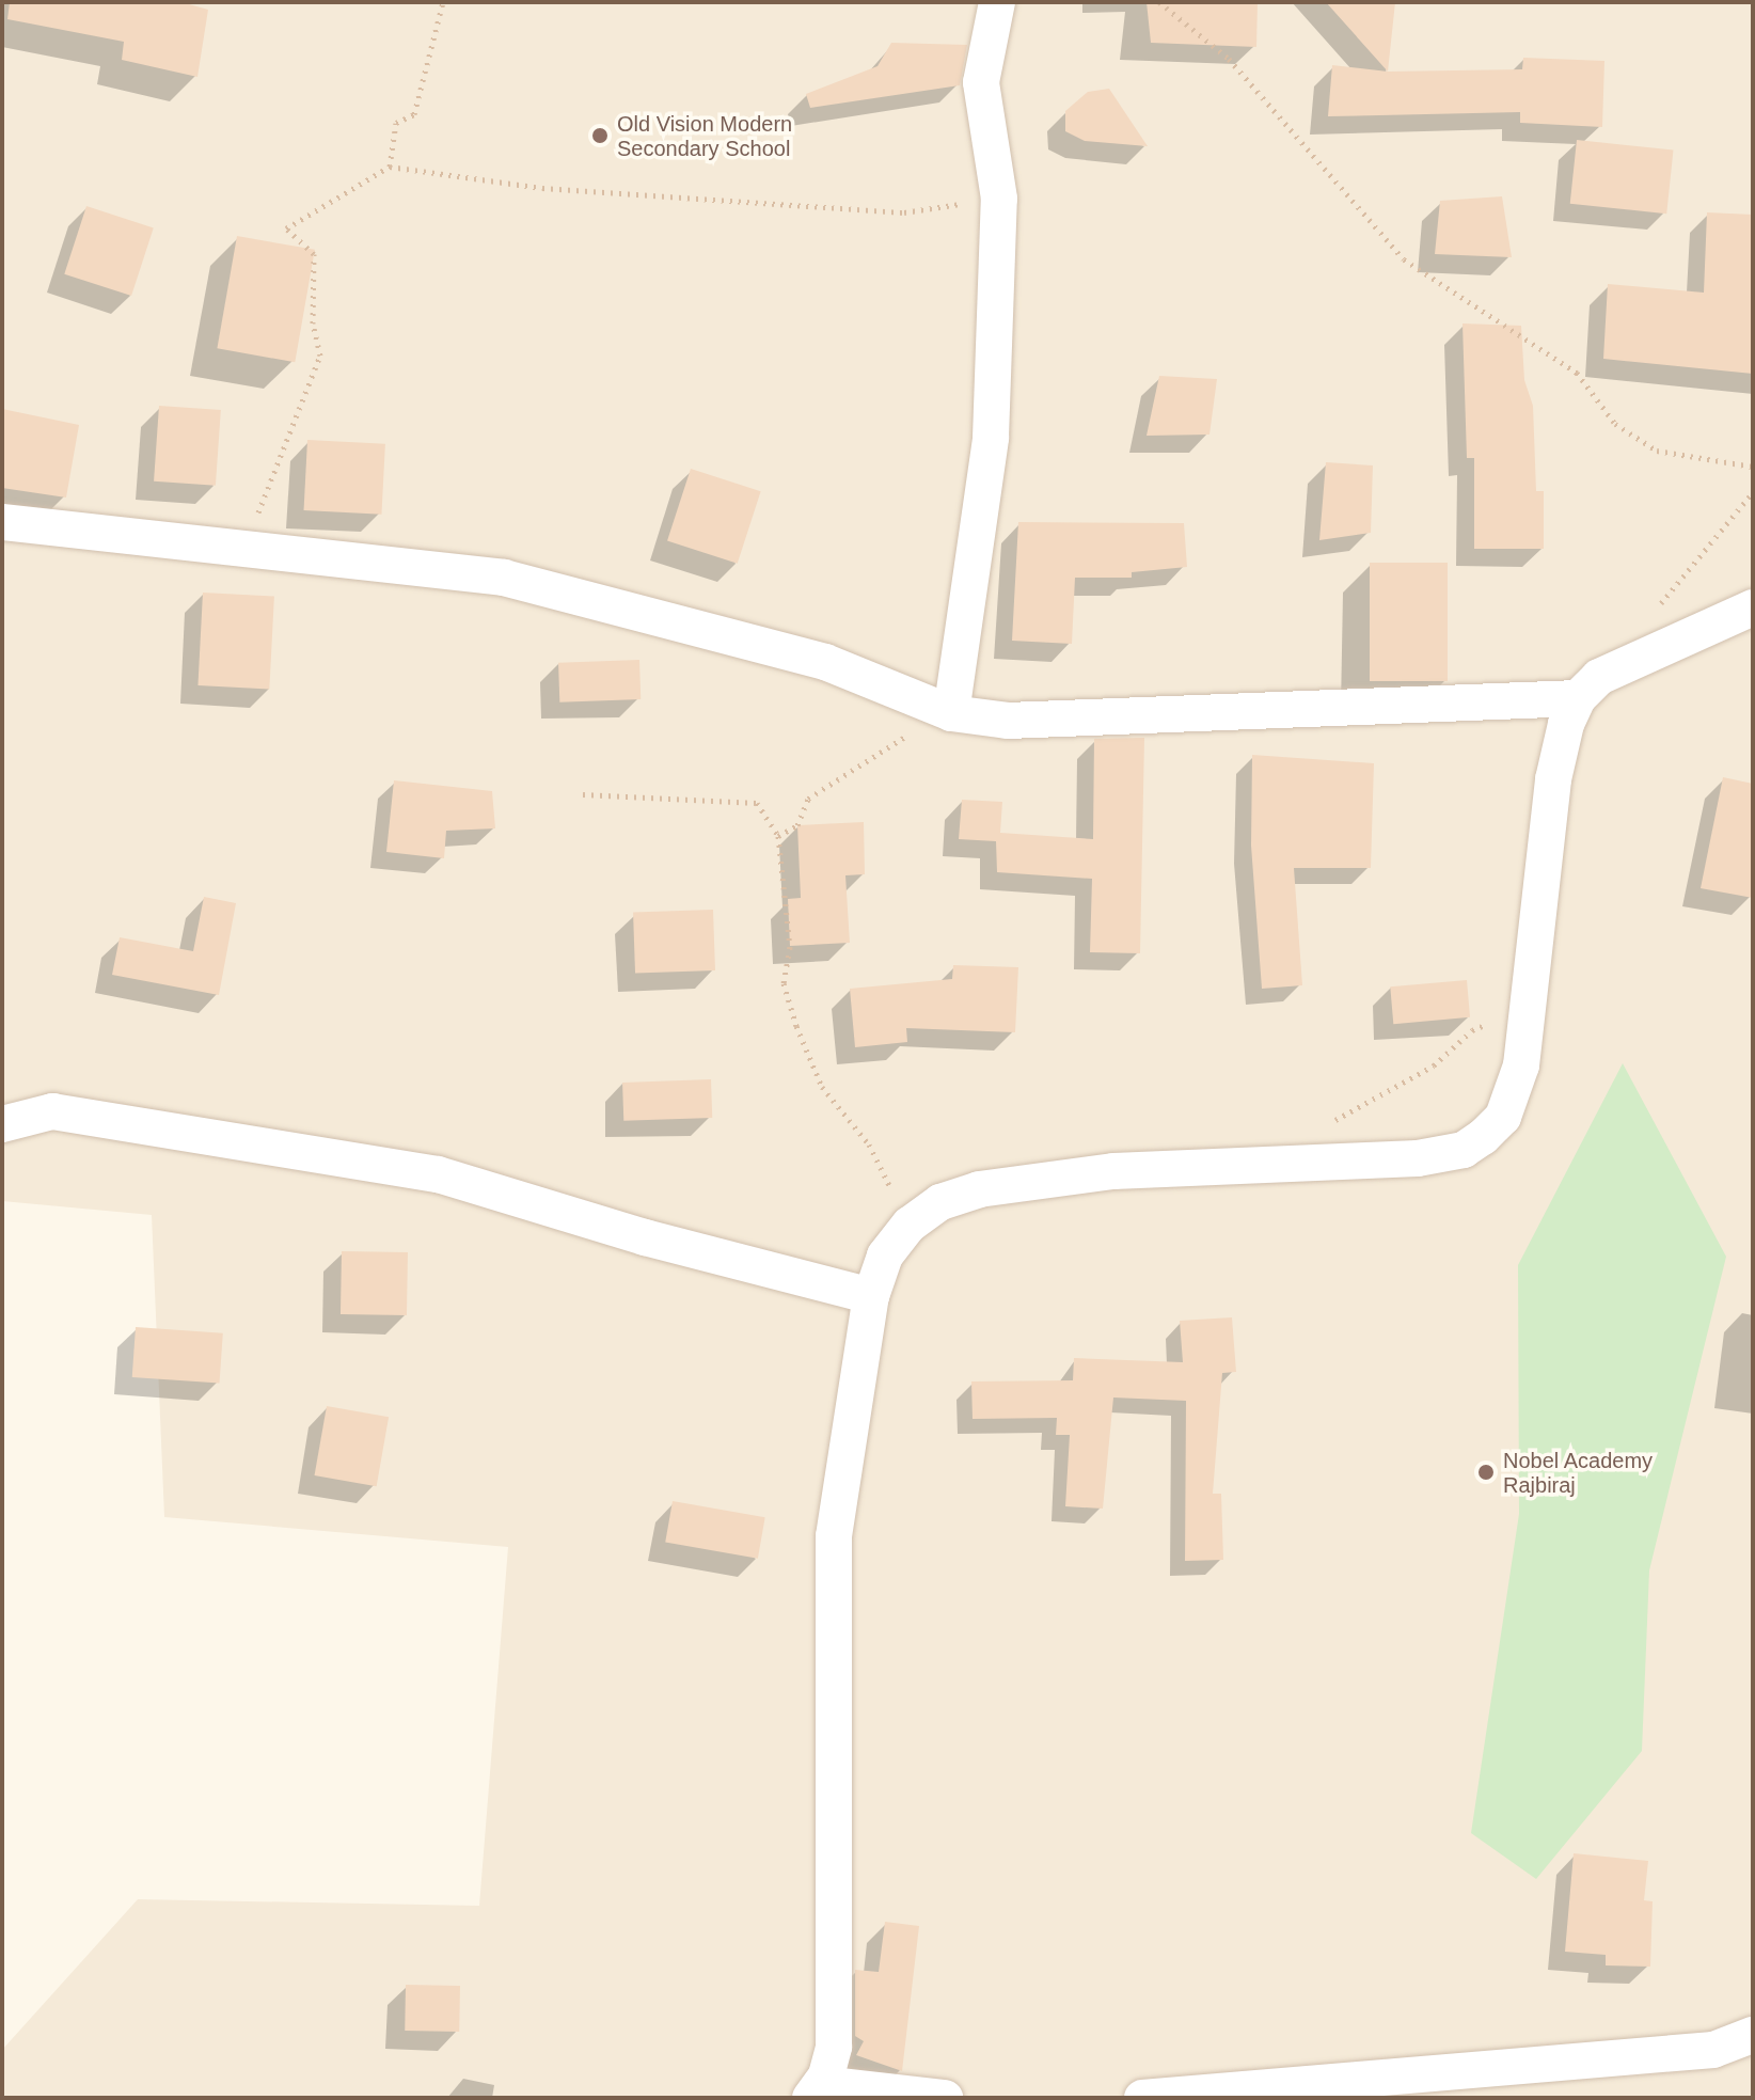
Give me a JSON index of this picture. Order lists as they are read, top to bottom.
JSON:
{
  "places": ["Old Vision Modern Secondary School", "Nobel Academy Rajbiraj"]
}
